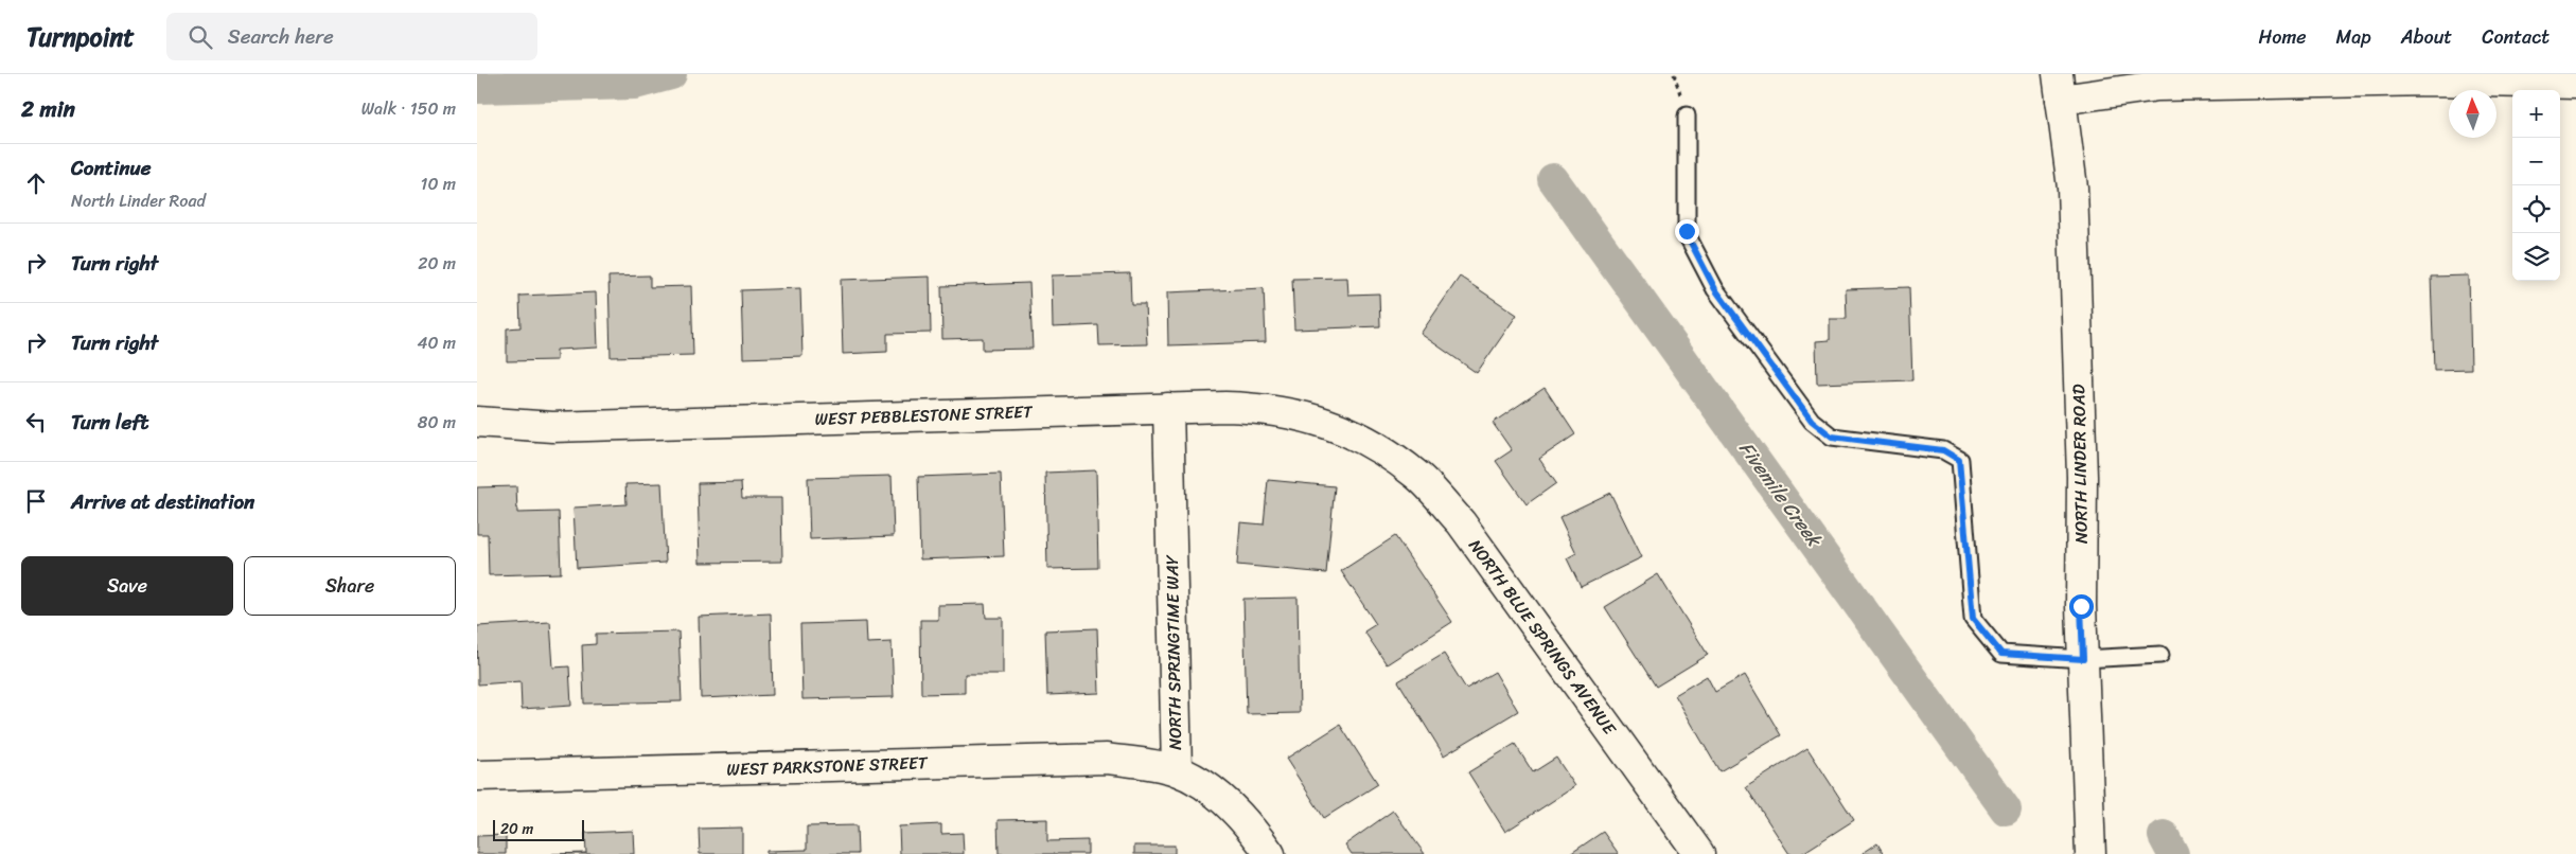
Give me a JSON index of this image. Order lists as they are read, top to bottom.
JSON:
{
  "streets": {
    "street": [
      "WEST PEBBLESTONE STREET",
      "NORTH LINDER ROAD",
      "NORTH BLUE SPRINGS AVENUE",
      "NORTH SPRINGTIME WAY",
      "WEST PARKSTONE STREET"
    ]
  },
  "crossings": [
    ["WEST PEBBLESTONE STREET", "NORTH BLUE SPRINGS AVENUE"],
    ["WEST PEBBLESTONE STREET", "NORTH SPRINGTIME WAY"],
    ["NORTH SPRINGTIME WAY", "WEST PARKSTONE STREET"]
  ],
  "water": ["Fivemile Creek"],
  "scale_bar": "20 m",
  "north": "top",
  "page": {
    "header": "Turnpoint",
    "search": "Search here",
    "nav": [
      "Home",
      "Map",
      "About",
      "Contact"
    ],
    "heading": ["2 min", "Walk · 150 m"],
    "map_buttons": ["+", "−"],
    "list": [
      ["Continue", "North Linder Road", "10 m"],
      ["Turn right", "20 m"],
      ["Turn right", "40 m"],
      ["Turn left", "80 m"],
      "Arrive at destination"
    ],
    "buttons": ["Save", "Share"],
    "scale": "20 m"
  }
}
